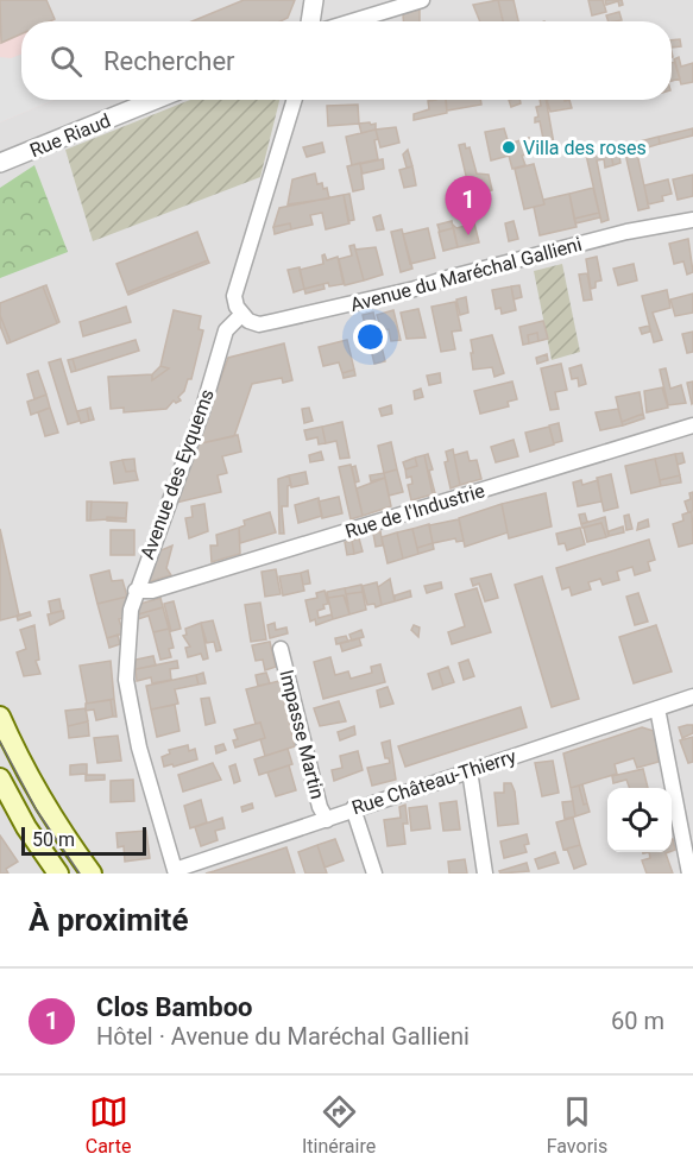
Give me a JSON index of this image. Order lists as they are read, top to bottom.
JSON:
{
  "streets": {
    "street": [
      "Rue Riaud",
      "Avenue du Maréchal Gallieni",
      "Avenue des Eyquems",
      "Rue de l'Industrie",
      "Impasse Martin",
      "Rue Château-Thierry"
    ]
  },
  "crossings": [
    ["Avenue du Maréchal Gallieni", "Avenue des Eyquems"],
    ["Avenue des Eyquems", "Rue de l'Industrie"],
    ["Avenue des Eyquems", "Rue Château-Thierry"],
    ["Impasse Martin", "Rue Château-Thierry"]
  ],
  "places": ["Villa des roses"],
  "scale_bar": "50 m",
  "page": {
    "search": "Rechercher",
    "pins": "1",
    "scale": "50 m",
    "heading": "À proximité",
    "list": [
      {
        "mark": "1",
        "name": "Clos Bamboo",
        "note": "Hôtel · Avenue du Maréchal Gallieni",
        "value": "60 m"
      }
    ],
    "nav": ["Carte", "Itinéraire", "Favoris"]
  }
}
